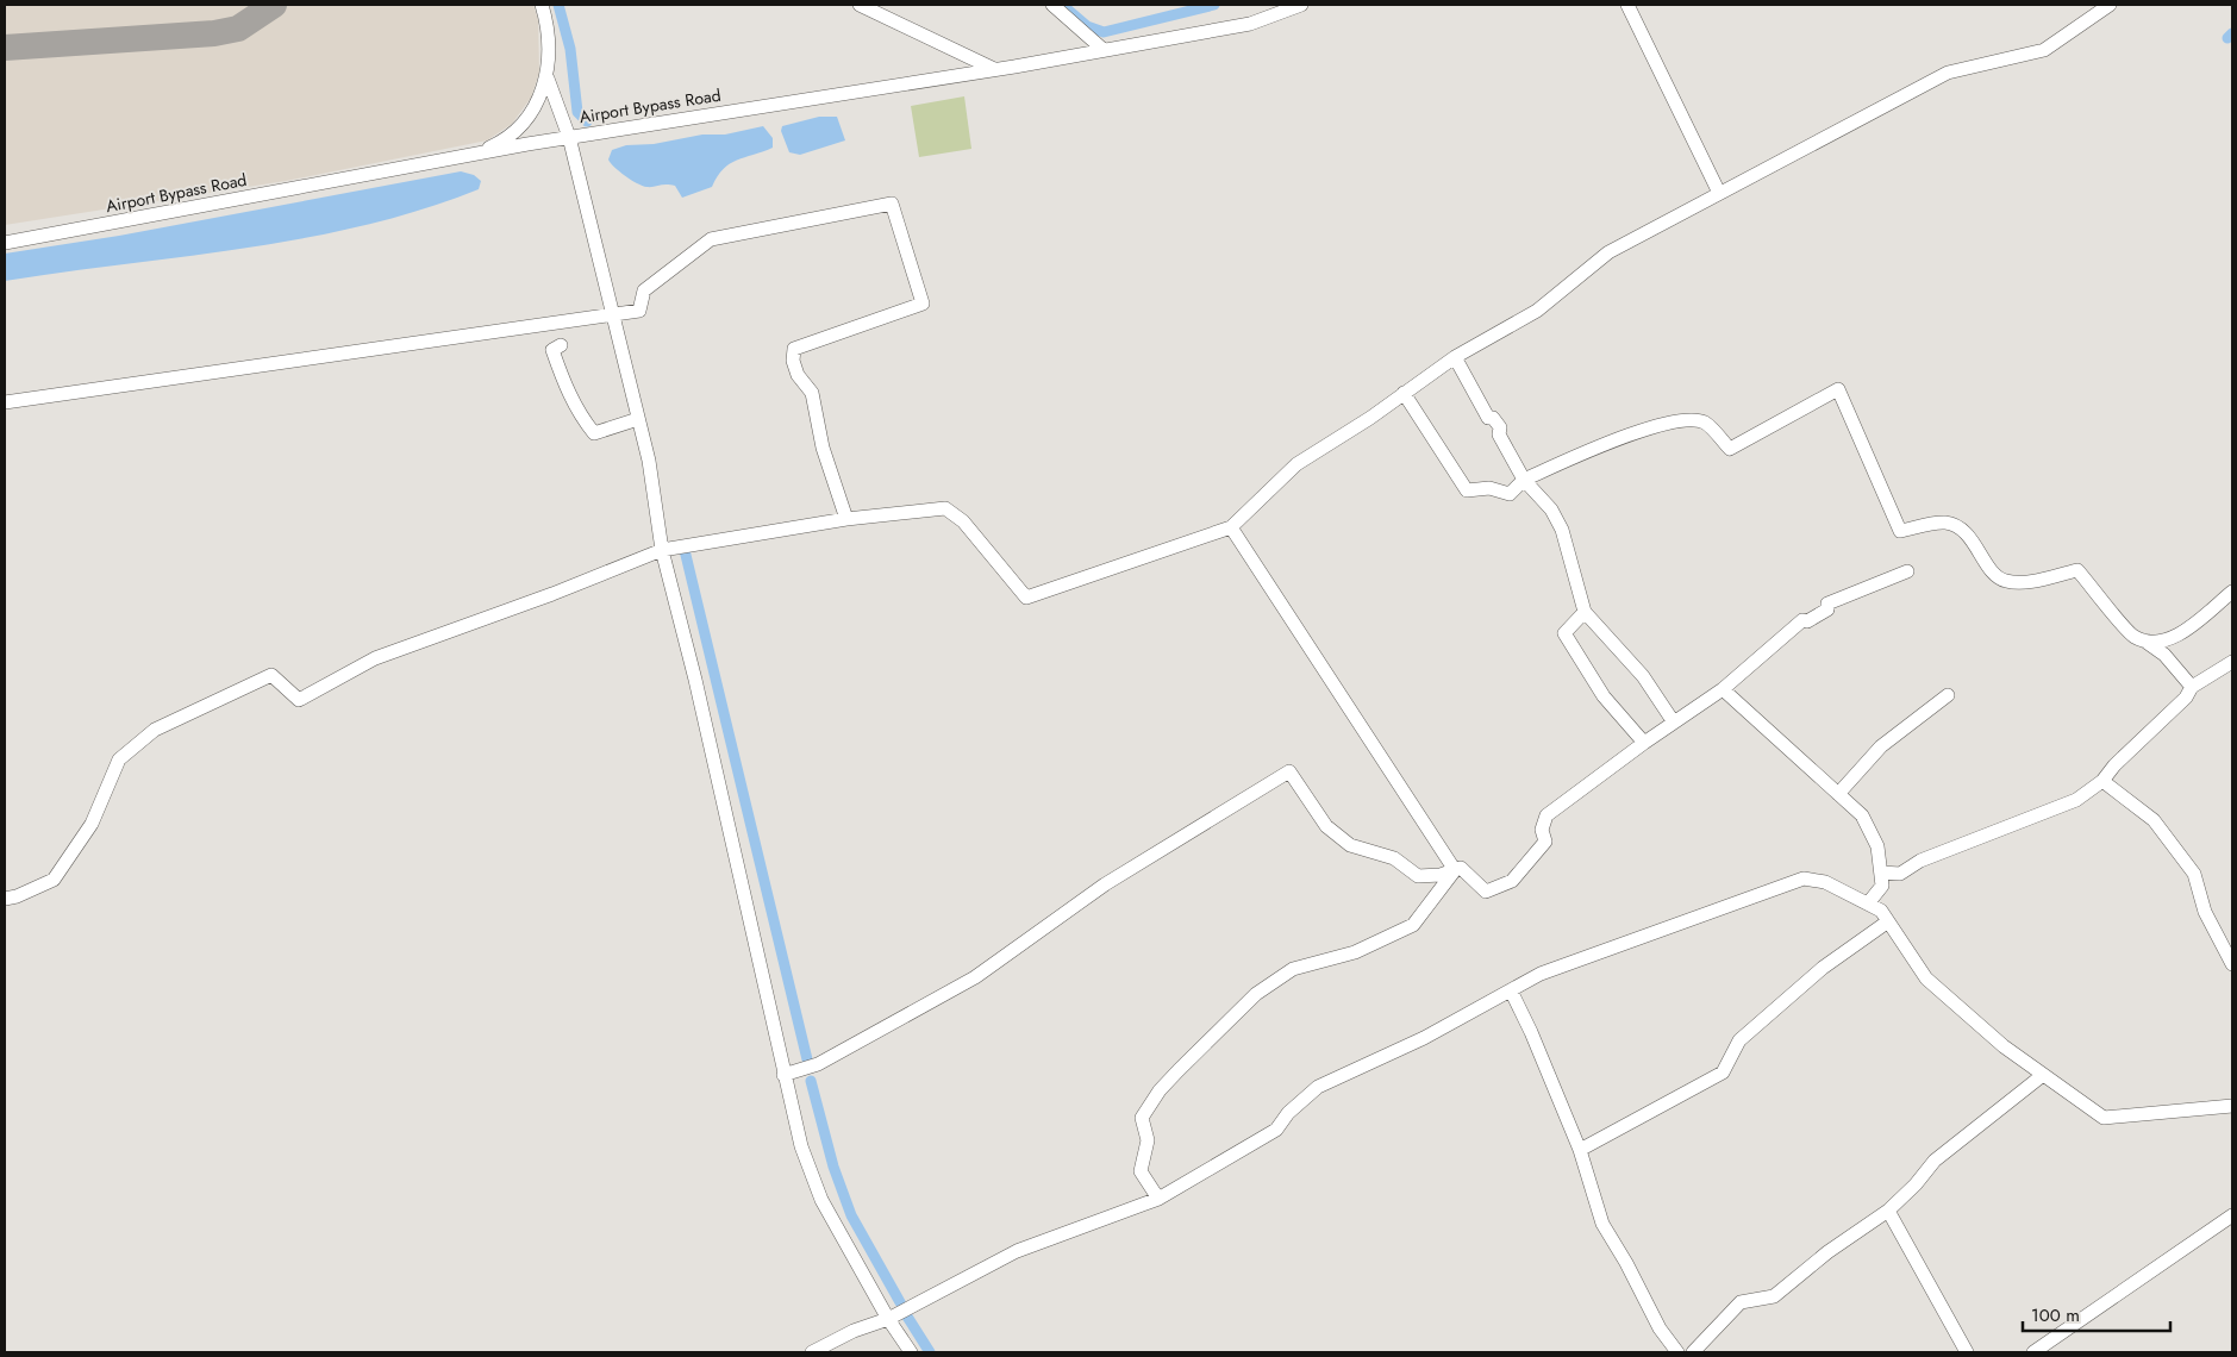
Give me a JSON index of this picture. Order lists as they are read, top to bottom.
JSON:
{
  "streets": {
    "street": ["Airport Bypass Road"]
  },
  "scale_bar": "100 m"
}
